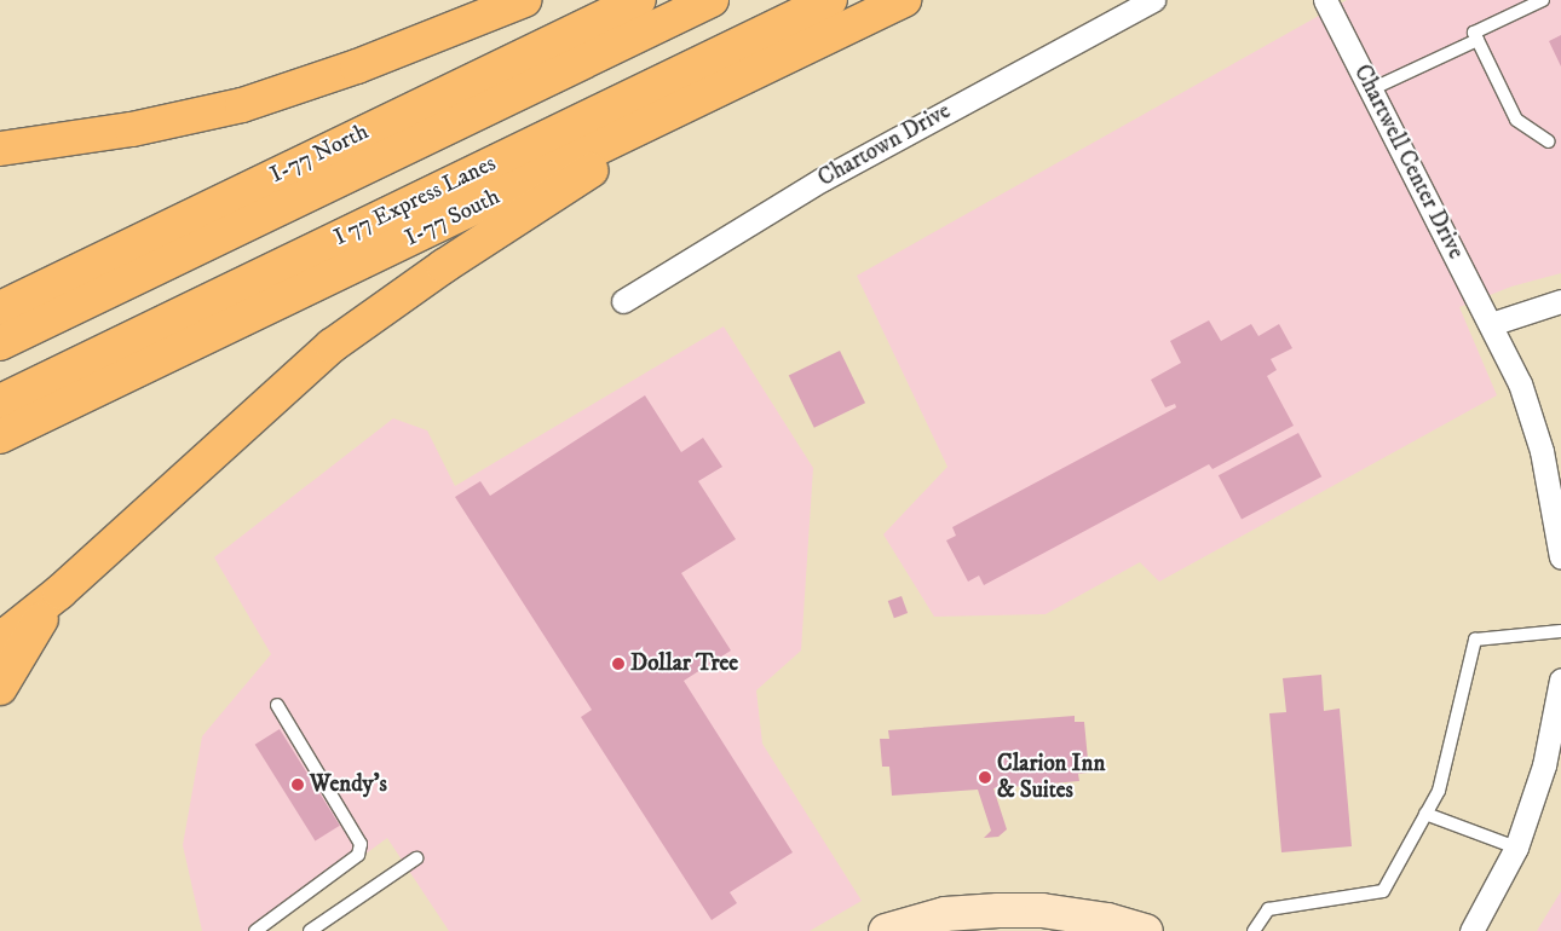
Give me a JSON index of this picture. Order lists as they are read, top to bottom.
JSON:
{
  "streets": {
    "highway": ["I-77 North", "I 77 Express Lanes", "I-77 South"],
    "street": ["Chartown Drive", "Chartwell Center Drive"]
  },
  "places": ["Dollar Tree", "Clarion Inn & Suites", "Wendy's"]
}
